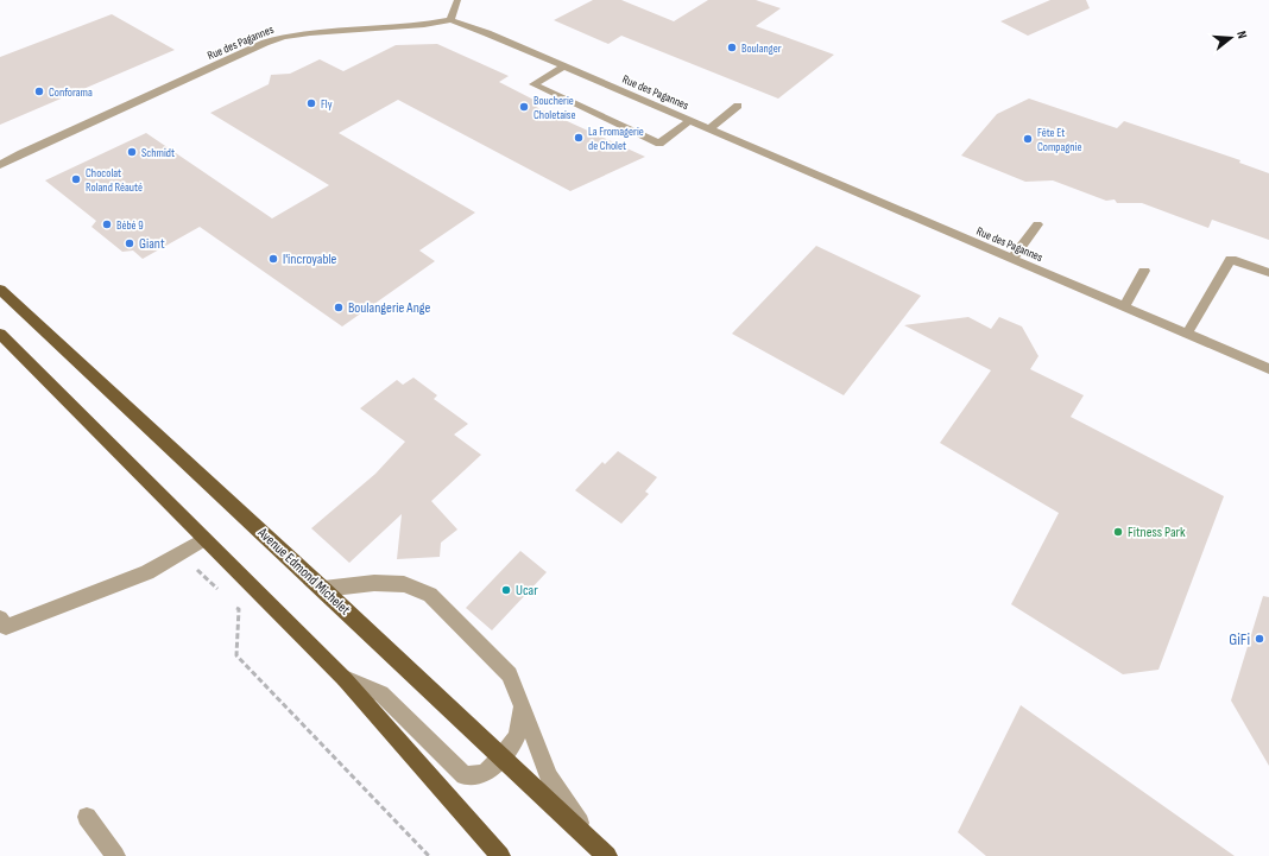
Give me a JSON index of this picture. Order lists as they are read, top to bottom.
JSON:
{
  "streets": {
    "main road": ["Avenue Edmond Michelet"],
    "street": ["Rue des Pagannes"]
  },
  "places": [
    "Boulanger",
    "Conforama",
    "Fly",
    "Boucherie Choletaise",
    "La Fromagerie de Cholet",
    "Fête Et Compagnie",
    "Schmidt",
    "Chocolat Roland Réauté",
    "Bébé 9",
    "Giant",
    "l'incroyable",
    "Boulangerie Ange",
    "Fitness Park",
    "Ucar",
    "GiFi"
  ],
  "north": "right"
}
